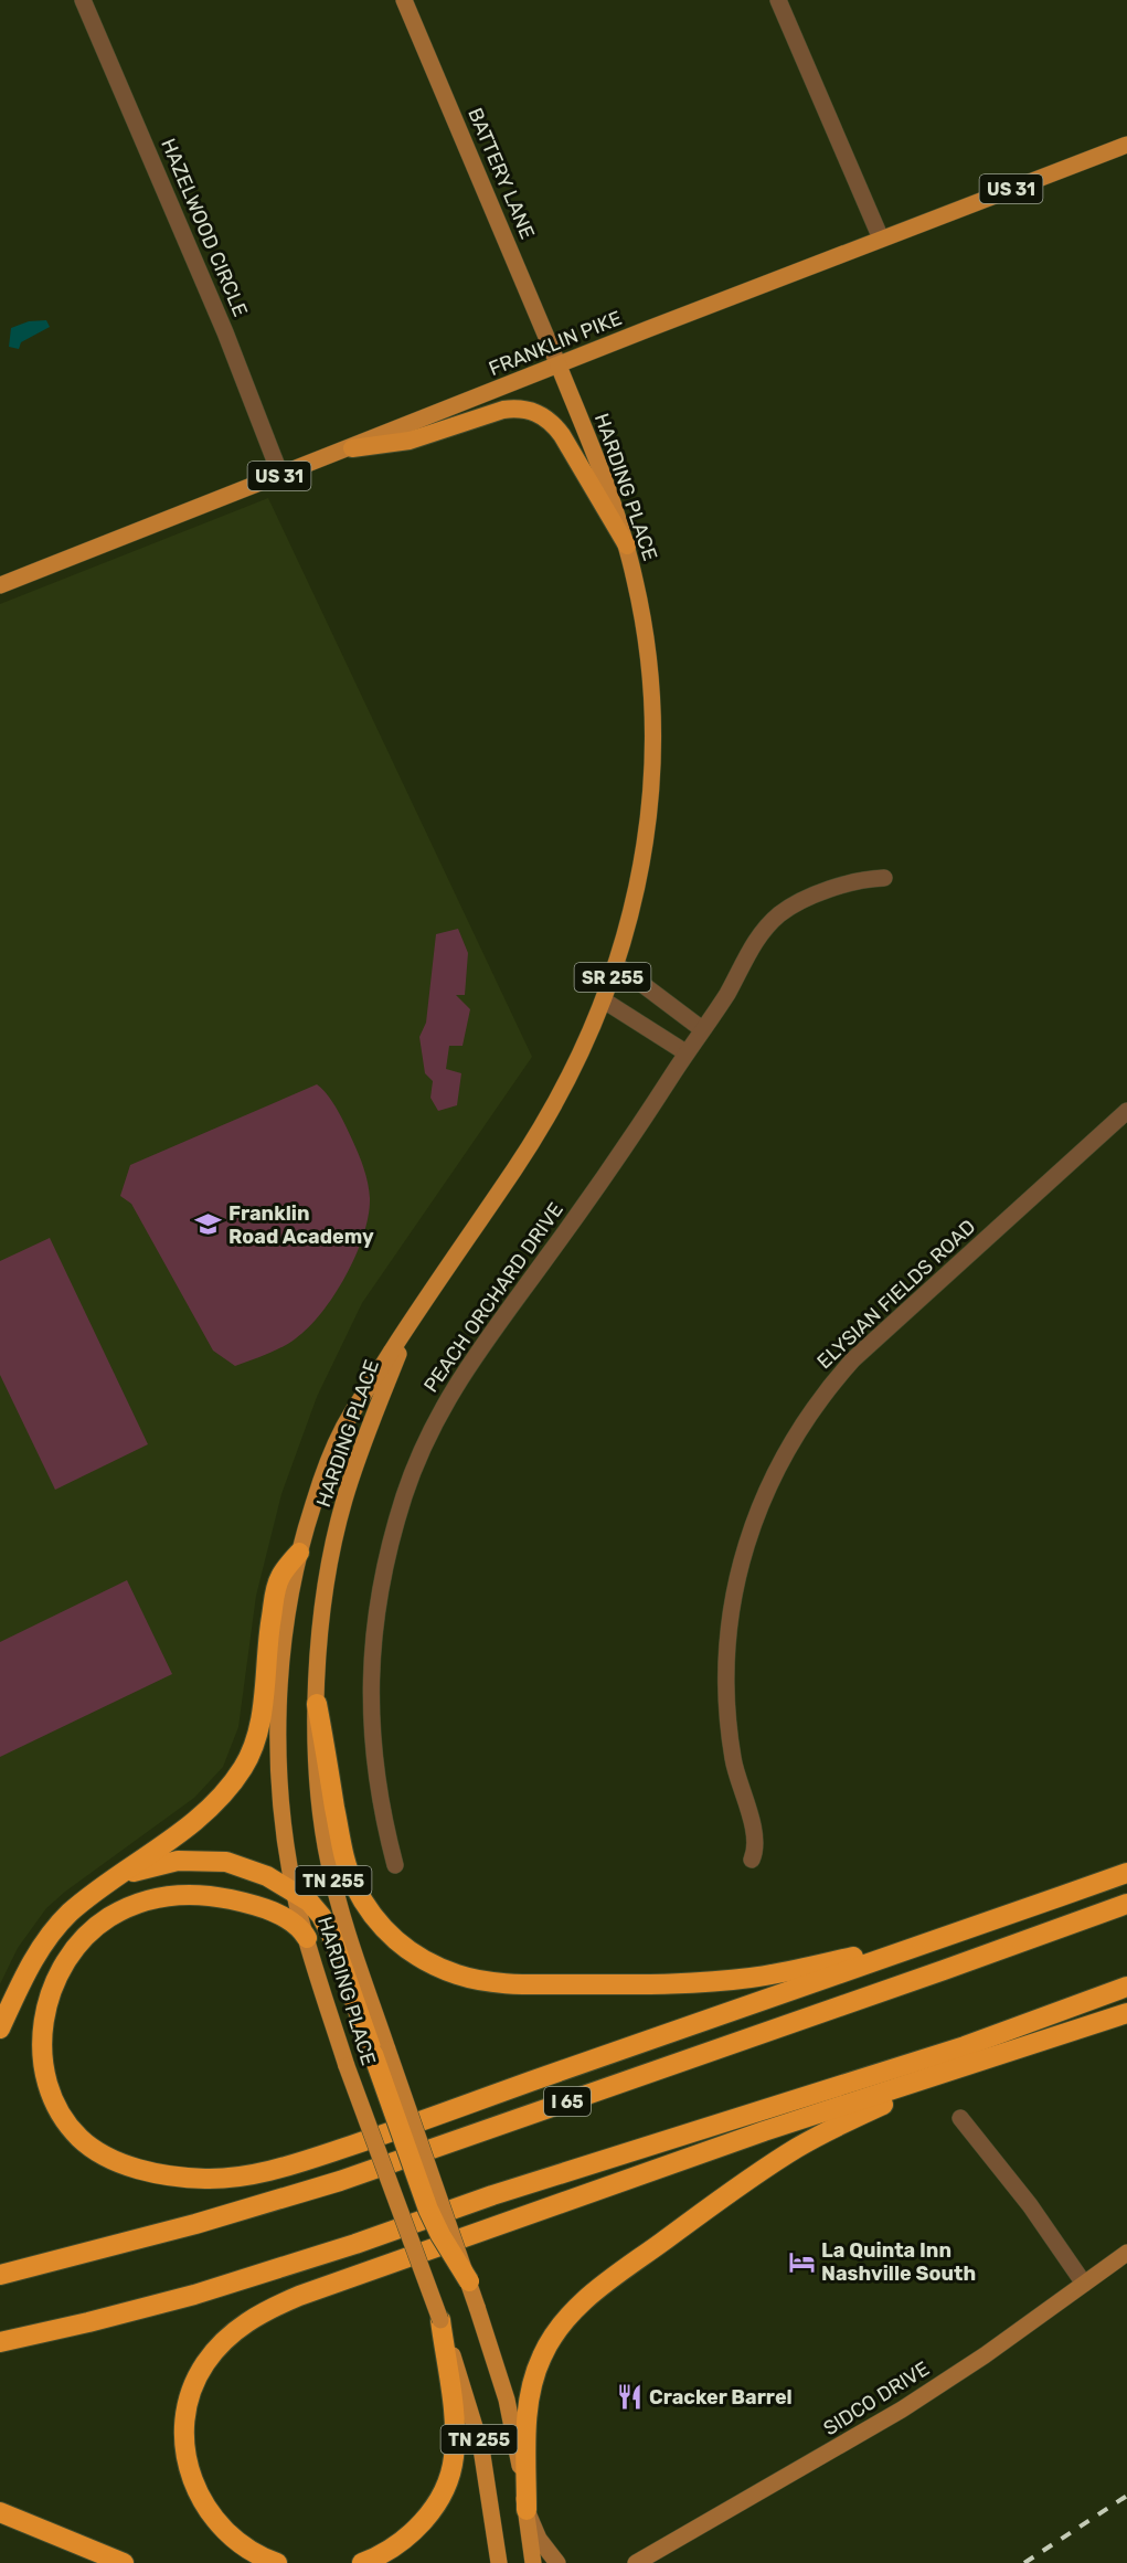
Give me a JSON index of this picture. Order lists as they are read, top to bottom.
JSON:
{
  "streets": {
    "highway": ["I 65"],
    "main road": [
      "BATTERY LANE",
      "US 31",
      "FRANKLIN PIKE",
      "HARDING PLACE",
      "SR 255",
      "TN 255",
      "SIDCO DRIVE"
    ],
    "street": ["HAZELWOOD CIRCLE", "ELYSIAN FIELDS ROAD", "PEACH ORCHARD DRIVE"]
  },
  "crossings": [
    ["BATTERY LANE", "FRANKLIN PIKE"],
    ["BATTERY LANE", "HARDING PLACE"],
    ["HAZELWOOD CIRCLE", "FRANKLIN PIKE"],
    ["FRANKLIN PIKE", "HARDING PLACE"]
  ],
  "places": {
    "school or university": ["Franklin Road Academy"],
    "hotel": ["La Quinta Inn Nashville South"],
    "restaurant": ["Cracker Barrel"]
  }
}
